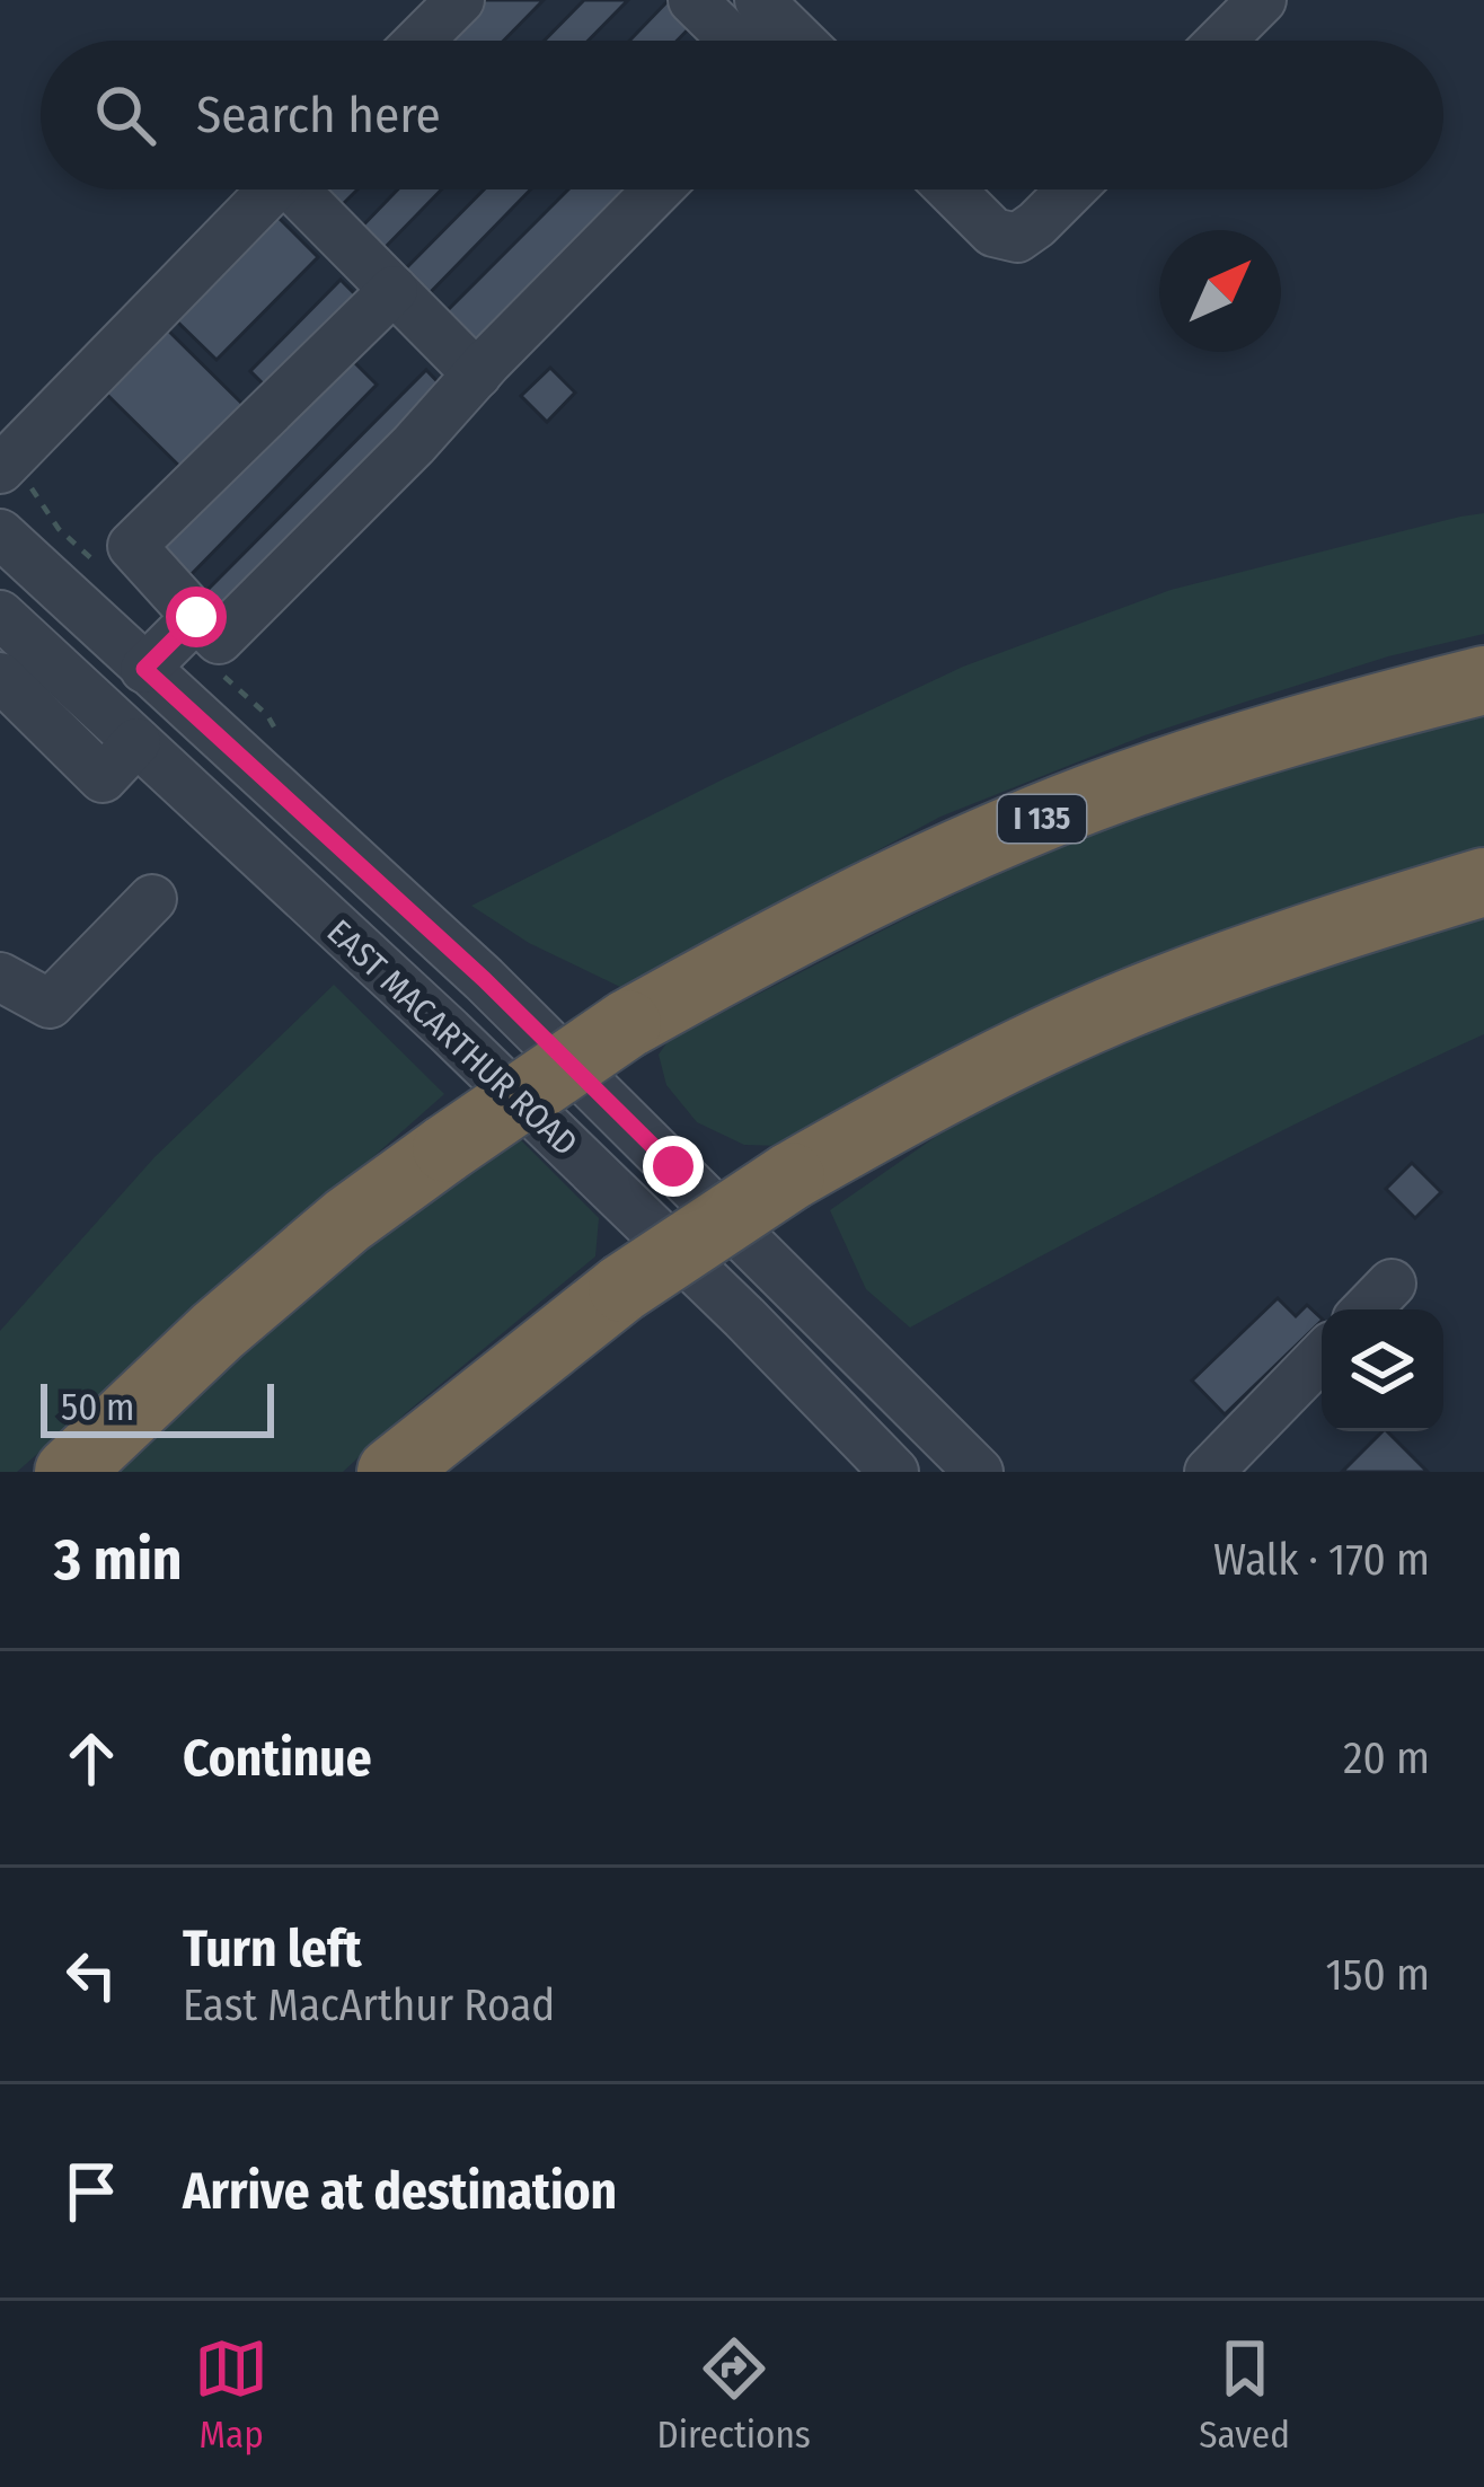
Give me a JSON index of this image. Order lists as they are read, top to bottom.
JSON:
{
  "streets": {
    "highway": ["I 135"],
    "street": ["EAST MACARTHUR ROAD"]
  },
  "scale_bar": "50 m",
  "north": "top right",
  "page": {
    "search": "Search here",
    "scale": "50 m",
    "heading": ["3 min", "Walk · 170 m"],
    "list": [
      ["Continue", "20 m"],
      ["Turn left", "East MacArthur Road", "150 m"],
      "Arrive at destination"
    ],
    "nav": ["Map", "Directions", "Saved"]
  }
}
